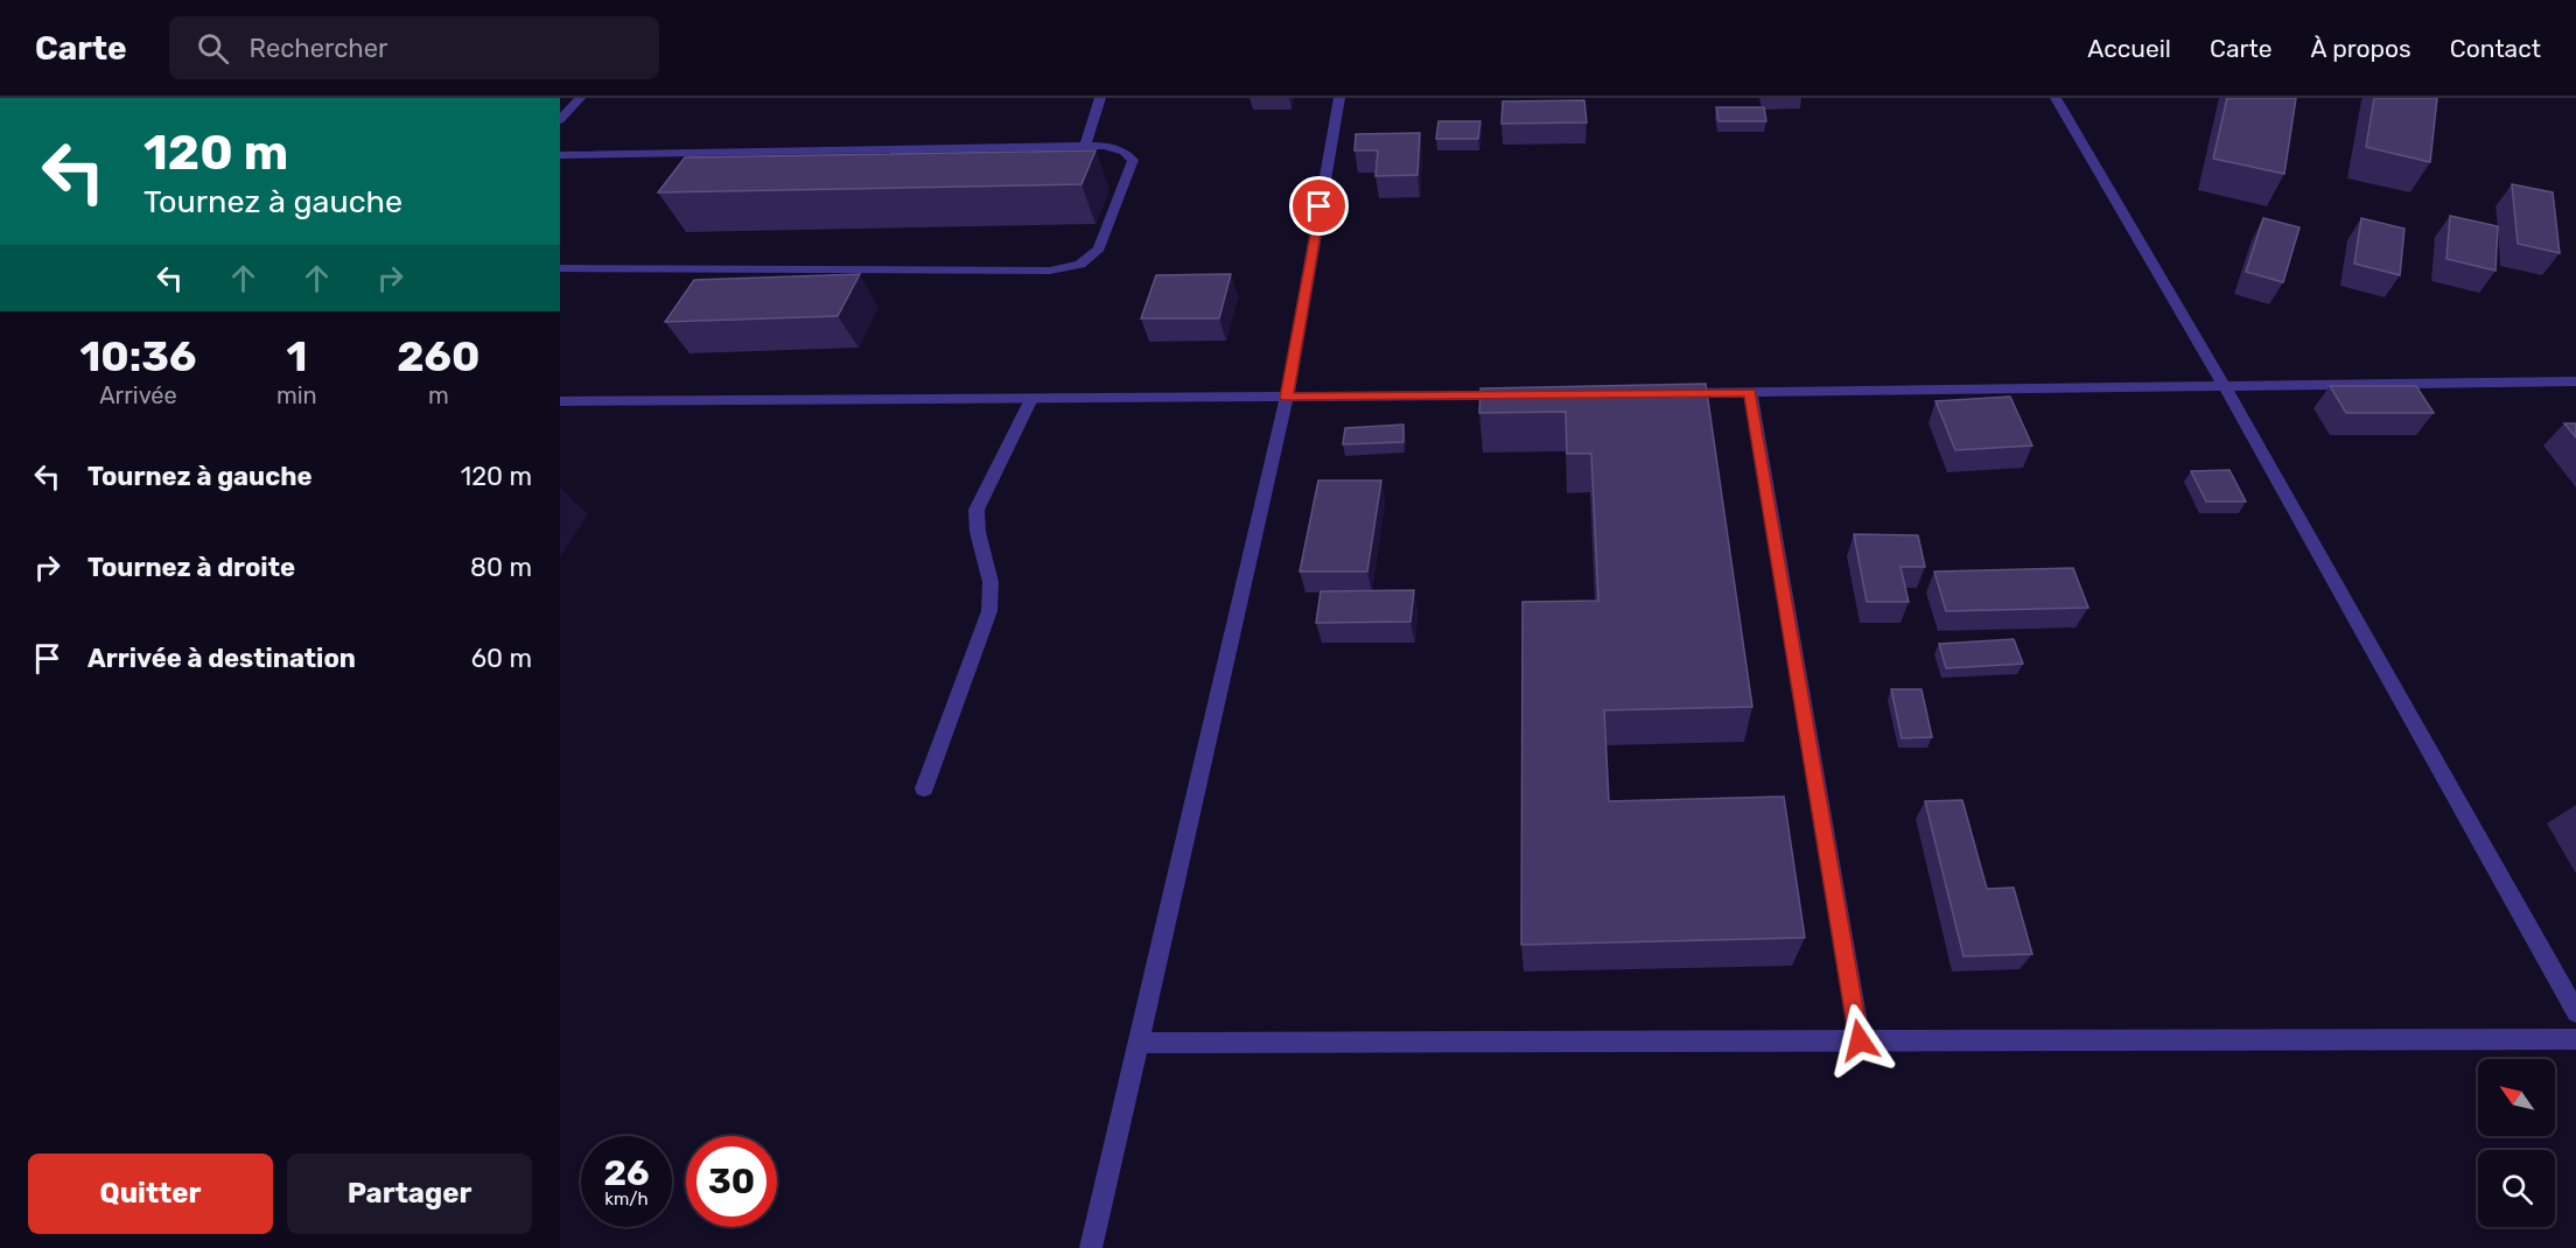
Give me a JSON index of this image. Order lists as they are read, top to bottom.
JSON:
{
  "north": "top left",
  "page": {
    "header": "Carte",
    "search": "Rechercher",
    "nav": [
      "Accueil",
      "Carte",
      "À propos",
      "Contact"
    ],
    "turn": ["120 m", "Tournez à gauche"],
    "eta": [
      "10:36",
      "Arrivée",
      "1",
      "min",
      "260",
      "m"
    ],
    "list": [
      {
        "name": "Tournez à gauche",
        "value": "120 m"
      },
      {
        "name": "Tournez à droite",
        "value": "80 m"
      },
      {
        "name": "Arrivée à destination",
        "value": "60 m"
      }
    ],
    "speed": "26 km/h",
    "limit": "30",
    "buttons": ["Quitter", "Partager"]
  }
}
